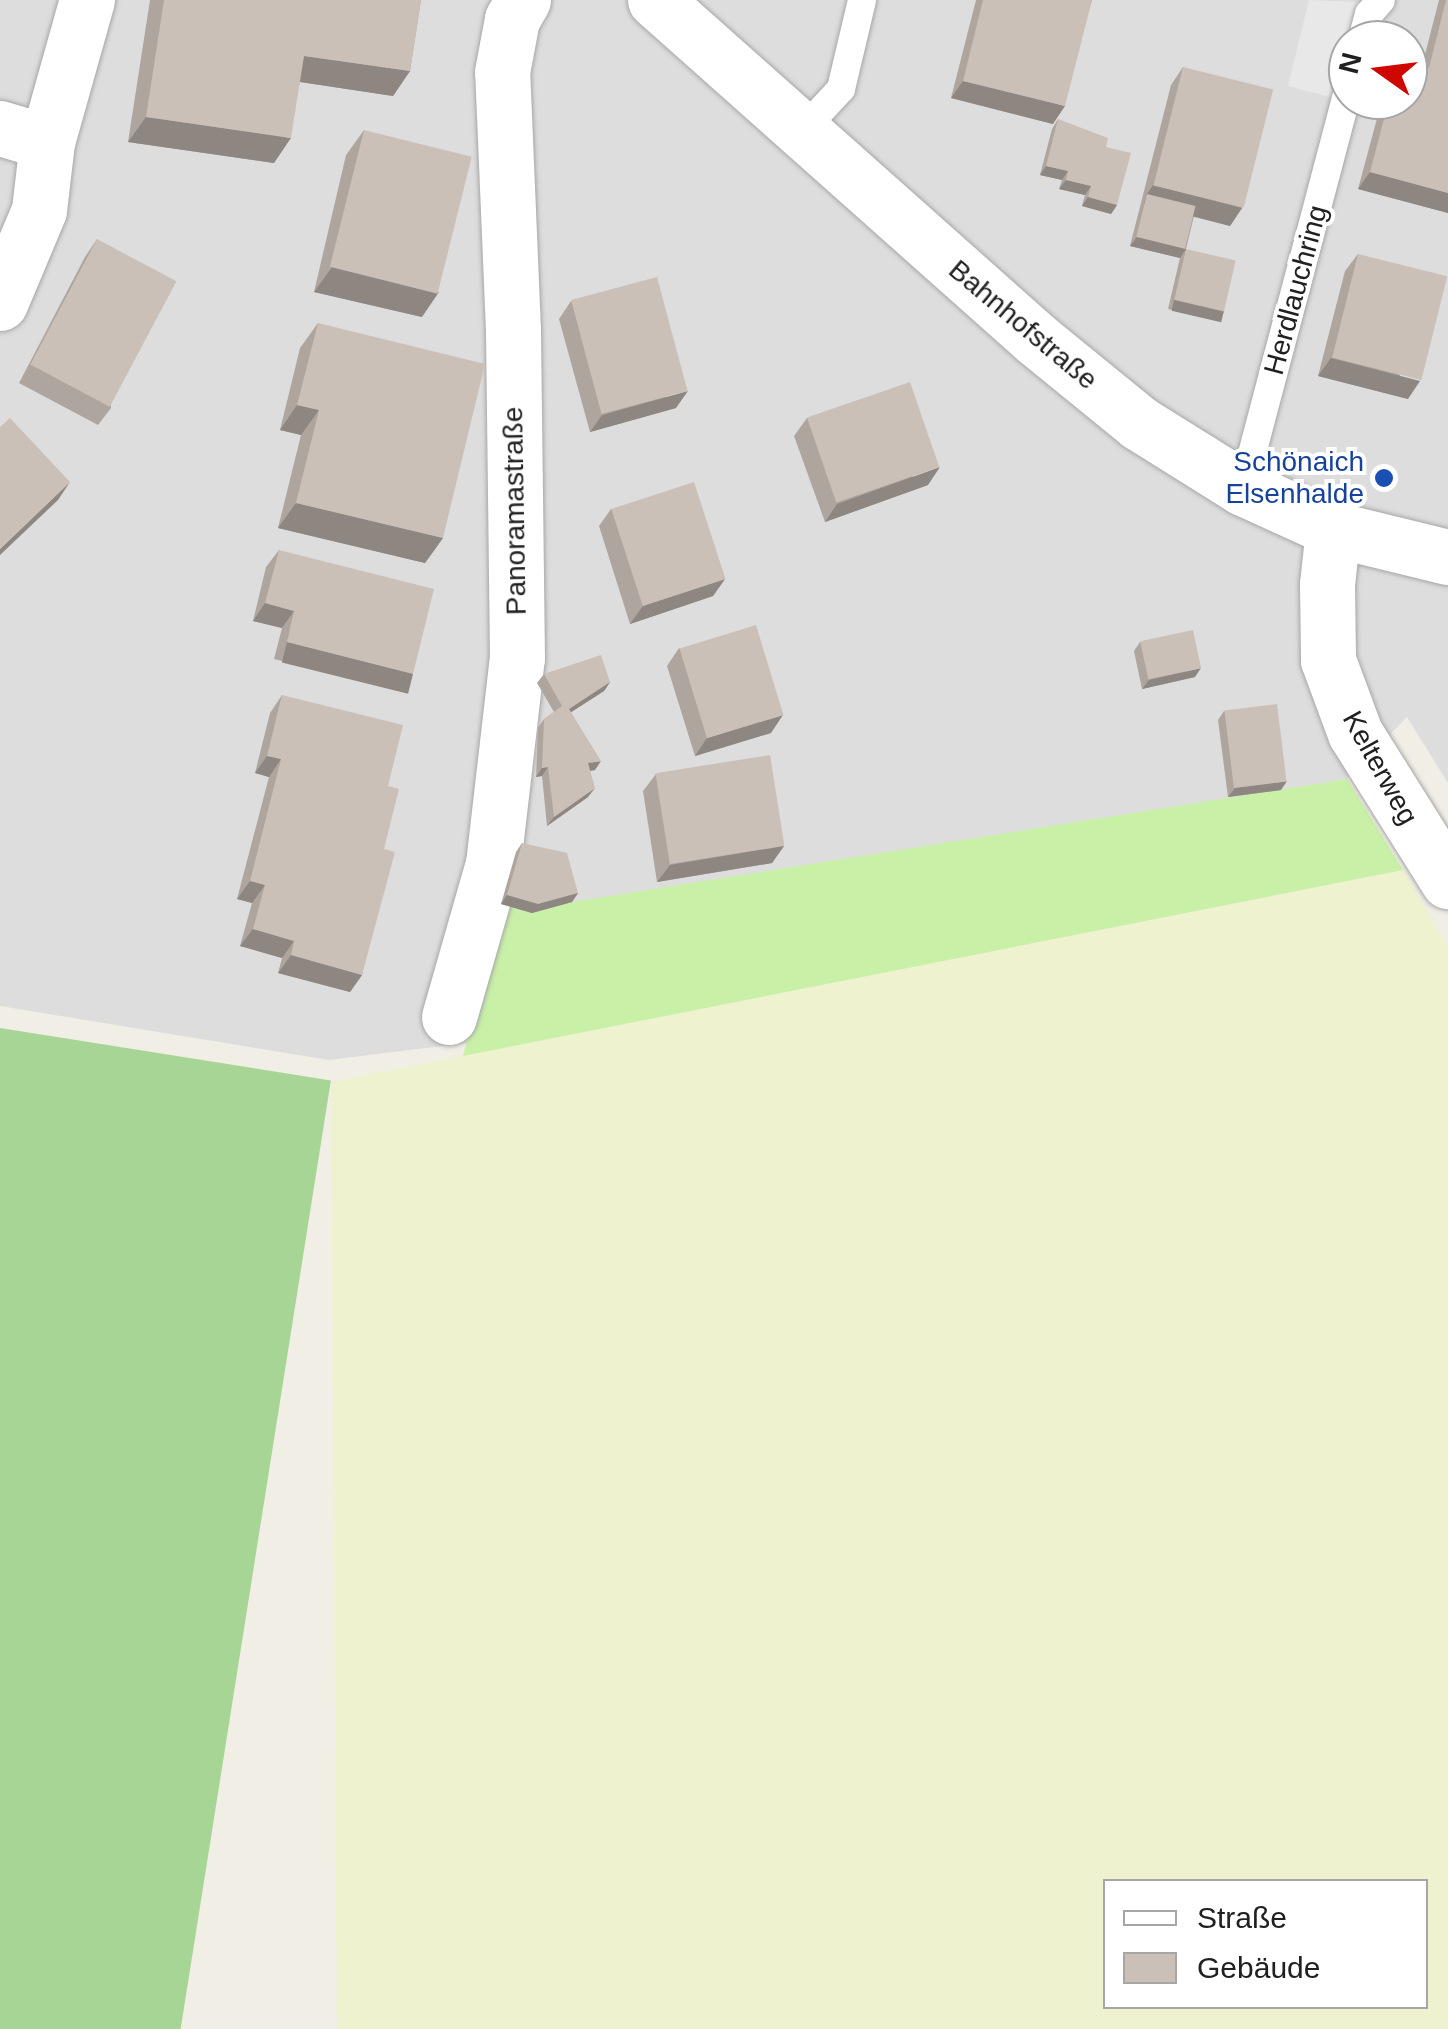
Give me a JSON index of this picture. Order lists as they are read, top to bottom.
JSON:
{
  "streets": {
    "street": ["Bahnhofstraße", "Panoramastraße", "Kelterweg"],
    "lane": ["Herdlauchring"]
  },
  "crossings": [
    ["Herdlauchring", "Bahnhofstraße"],
    ["Bahnhofstraße", "Kelterweg"]
  ],
  "places": ["Schönaich Elsenhalde"],
  "legend": ["Straße", "Gebäude"],
  "north": "left"
}
